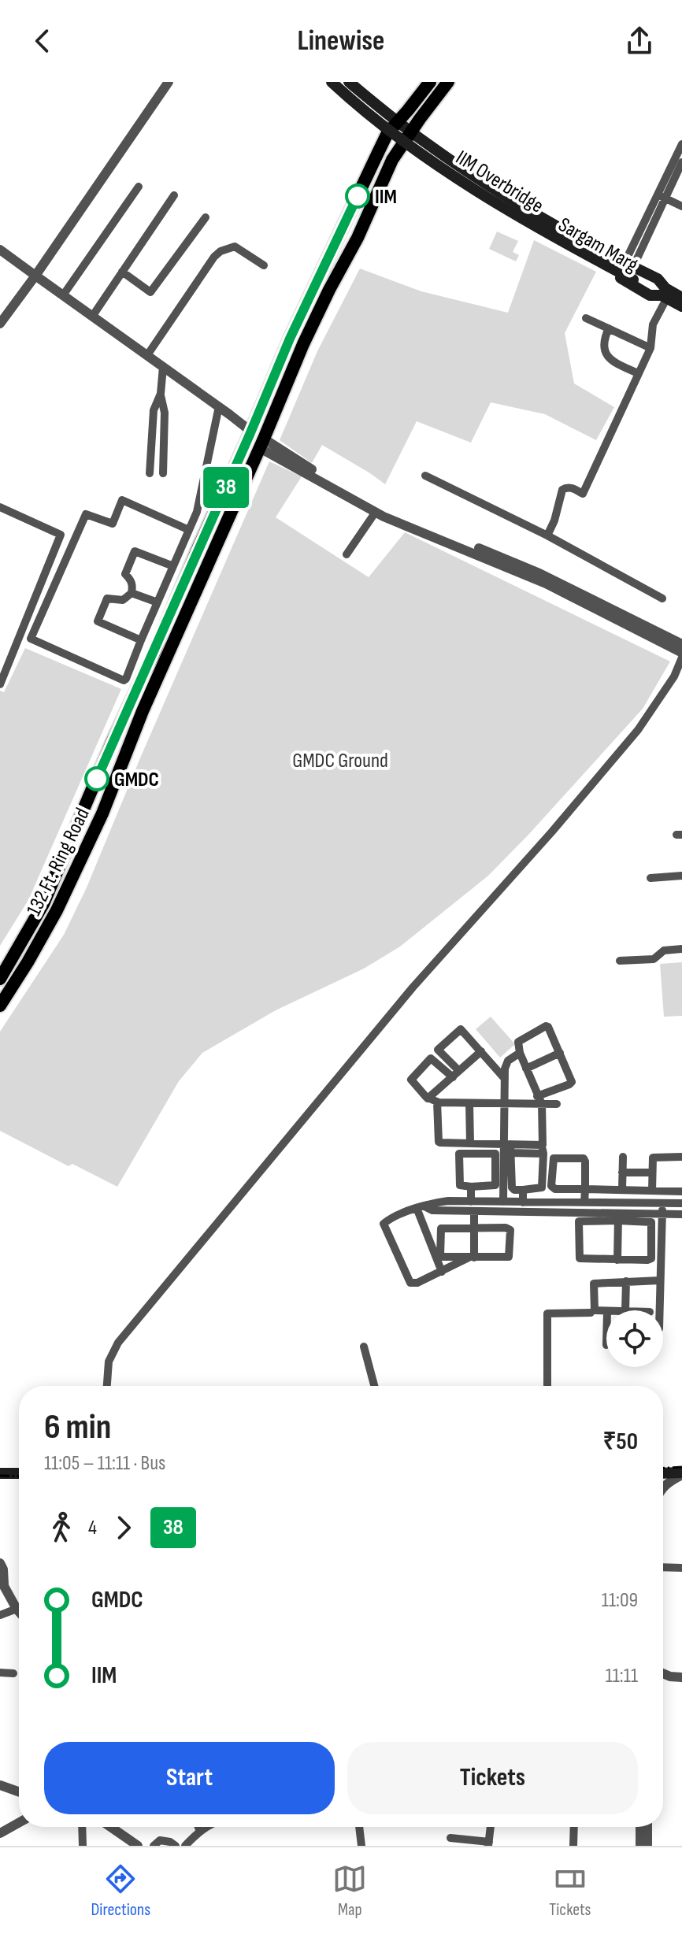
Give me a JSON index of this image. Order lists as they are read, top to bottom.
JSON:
{
  "streets": {
    "main road": ["IIM Overbridge", "Sargam Marg", "132 Ft. Ring Road"]
  },
  "crossings": [
    ["IIM Overbridge", "Sargam Marg"],
    ["Sargam Marg", "132 Ft. Ring Road"]
  ],
  "parks": ["GMDC Ground"],
  "places": ["IIM", "GMDC"],
  "lines": ["bus line 38"],
  "page": {
    "header": "Linewise",
    "on_map": "38",
    "heading": ["6 min", "11:05 – 11:11 · Bus", "₹50"],
    "legs": ["4", "38"],
    "list": [
      {
        "name": "GMDC",
        "value": "11:09"
      },
      {
        "name": "IIM",
        "value": "11:11"
      }
    ],
    "buttons": ["Start", "Tickets"],
    "tabs": ["Directions", "Map", "Tickets"]
  }
}
